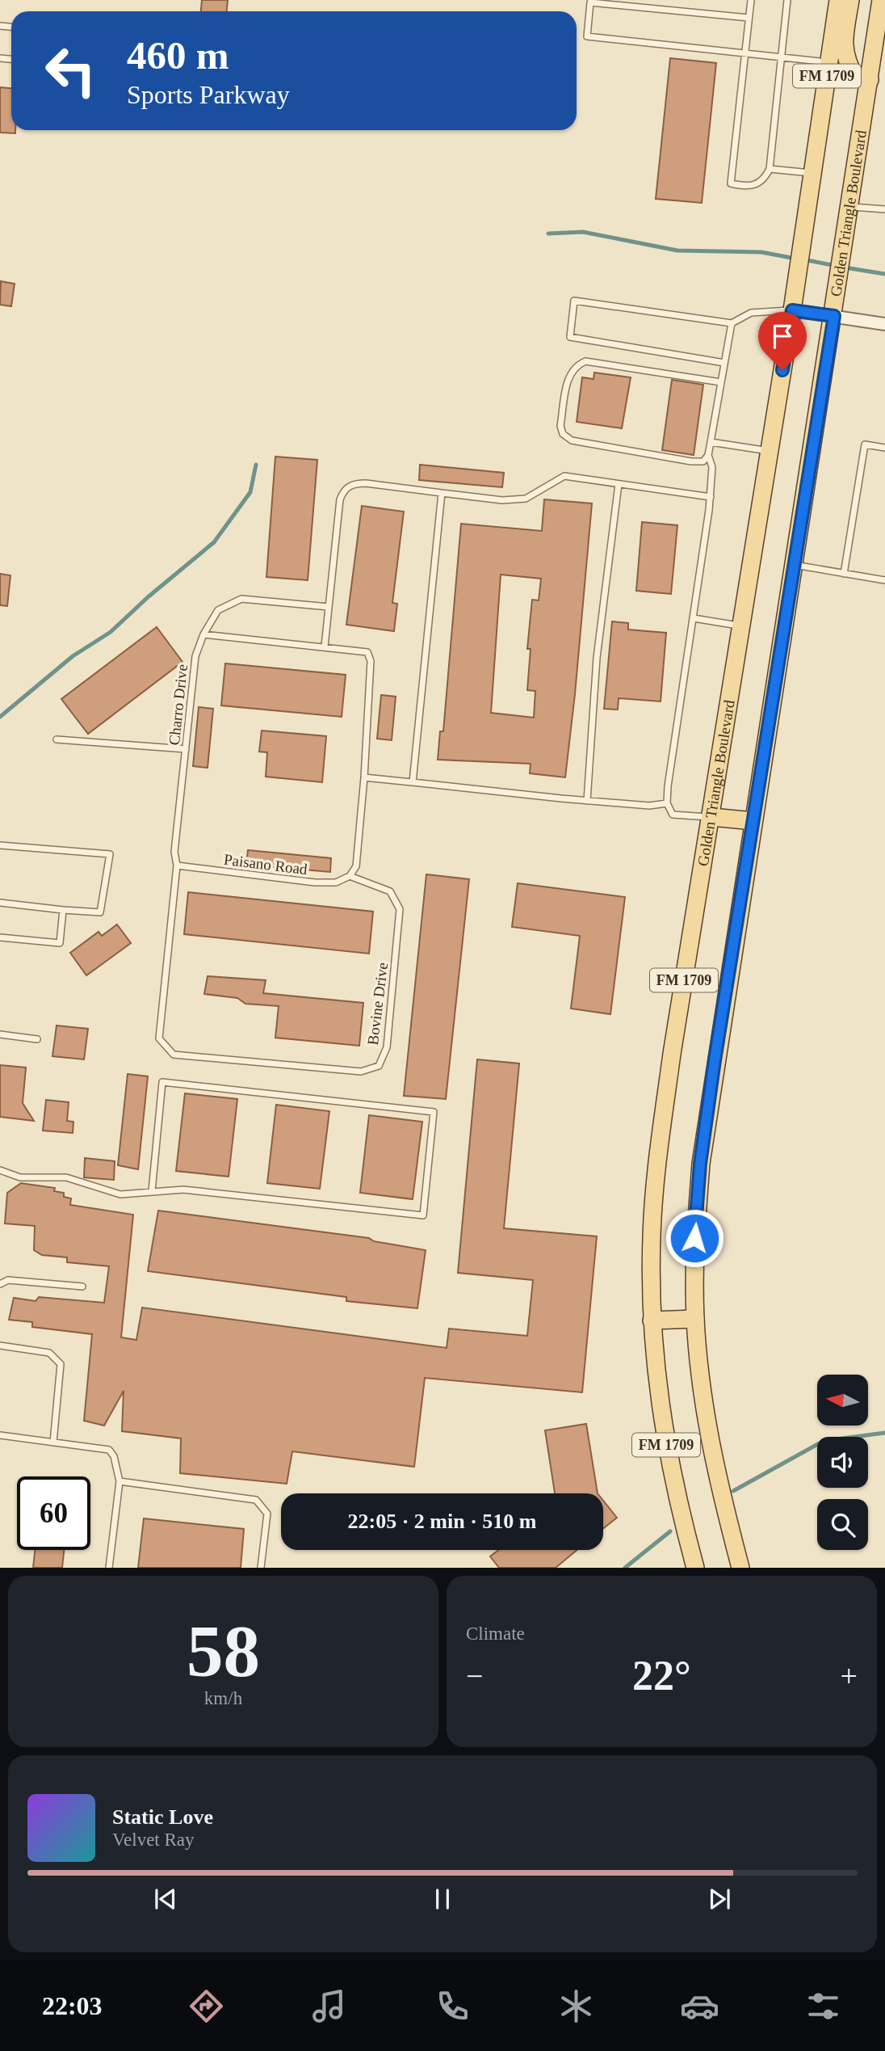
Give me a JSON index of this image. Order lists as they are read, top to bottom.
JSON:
{
  "streets": {
    "main road": ["FM 1709", "Golden Triangle Boulevard"],
    "lane": ["Charro Drive", "Paisano Road", "Bovine Drive"]
  },
  "crossings": [
    ["Charro Drive", "Paisano Road"],
    ["Charro Drive", "Bovine Drive"],
    ["Paisano Road", "Bovine Drive"]
  ],
  "north": "left",
  "page": {
    "turn": ["460 m", "Sports Parkway"],
    "limit": "60",
    "trip": "22:05 · 2 min · 510 m",
    "tile": [
      ["58", "km/h"],
      "Climate"
    ],
    "heat": ["−", "22°", "+"],
    "song": ["Static Love", "Velvet Ray"],
    "tabs": "22:03"
  }
}
